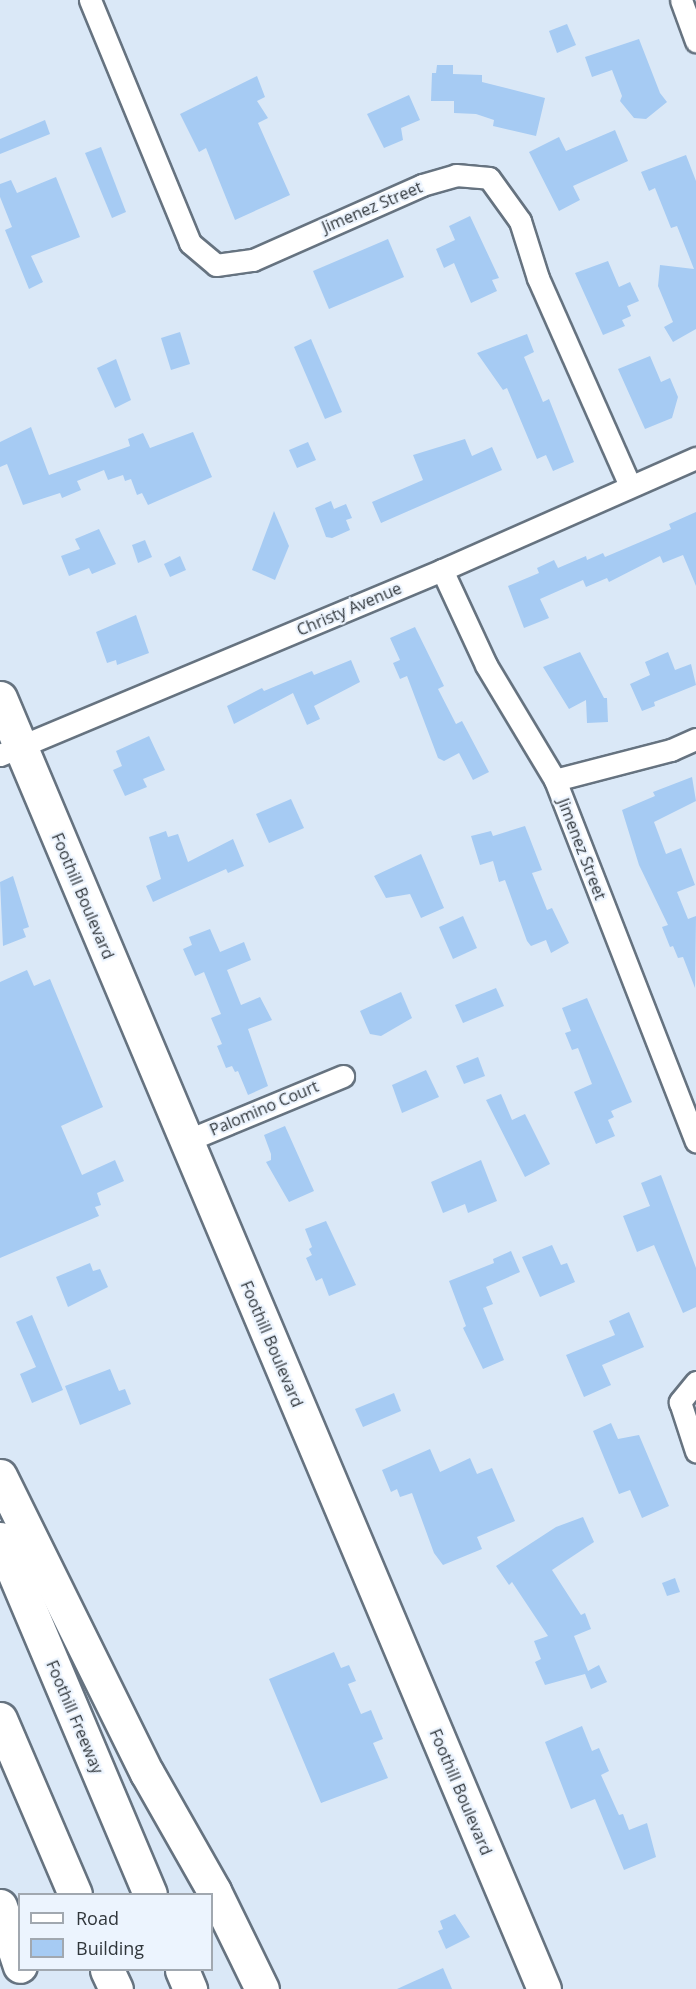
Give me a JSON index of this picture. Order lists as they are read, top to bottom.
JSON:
{
  "streets": {
    "main road": ["Foothill Boulevard", "Foothill Freeway"],
    "street": ["Jimenez Street", "Christy Avenue", "Palomino Court"]
  },
  "crossings": [
    ["Jimenez Street", "Christy Avenue"],
    ["Christy Avenue", "Foothill Boulevard"],
    ["Foothill Boulevard", "Palomino Court"]
  ],
  "legend": ["Road", "Building"]
}
